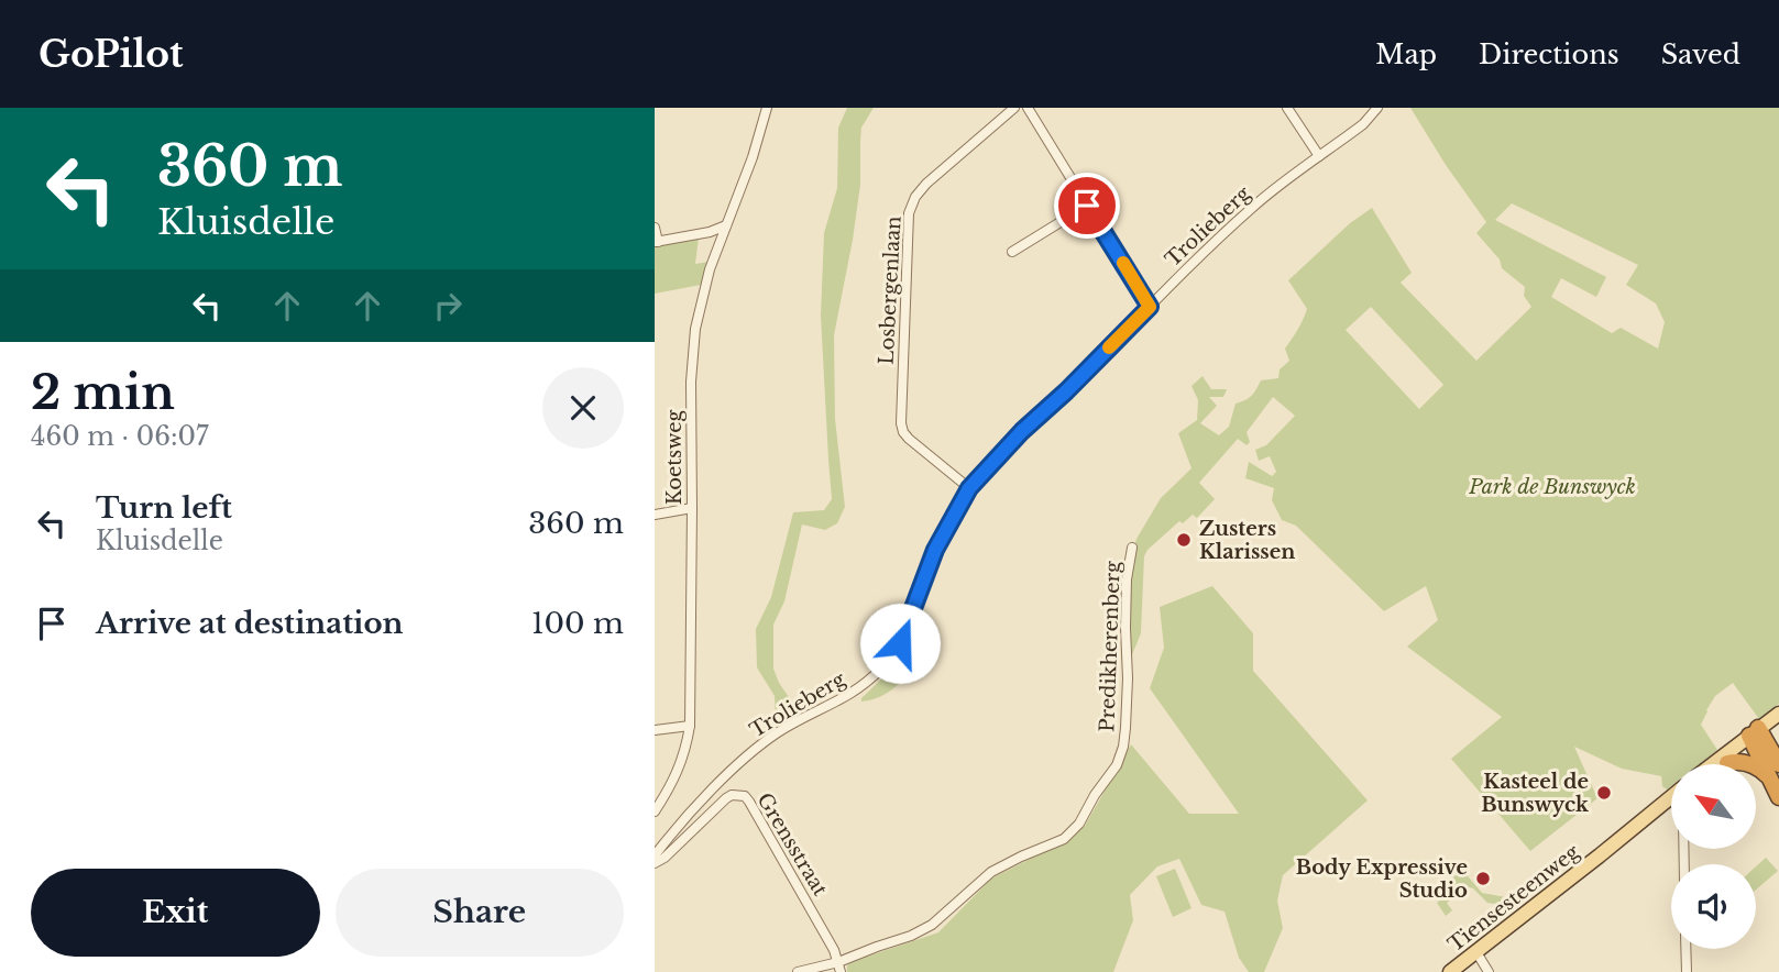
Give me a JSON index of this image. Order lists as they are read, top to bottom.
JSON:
{
  "streets": {
    "main road": ["Tiensesteenweg"],
    "street": [
      "Trolieberg",
      "Losbergenlaan",
      "Koetsweg",
      "Predikherenberg",
      "Grensstraat"
    ]
  },
  "crossings": [
    ["Trolieberg", "Losbergenlaan"],
    ["Predikherenberg", "Grensstraat"]
  ],
  "parks": ["Park de Bunswyck"],
  "places": ["Zusters Klarissen", "Kasteel de Bunswyck", "Body Expressive Studio"],
  "north": "top left",
  "page": {
    "header": "GoPilot",
    "nav": ["Map", "Directions", "Saved"],
    "turn": ["360 m", "Kluisdelle"],
    "heading": ["2 min", "460 m · 06:07"],
    "list": [
      {
        "name": "Turn left",
        "note": "Kluisdelle",
        "value": "360 m"
      },
      {
        "name": "Arrive at destination",
        "value": "100 m"
      }
    ],
    "buttons": ["Exit", "Share"]
  }
}
